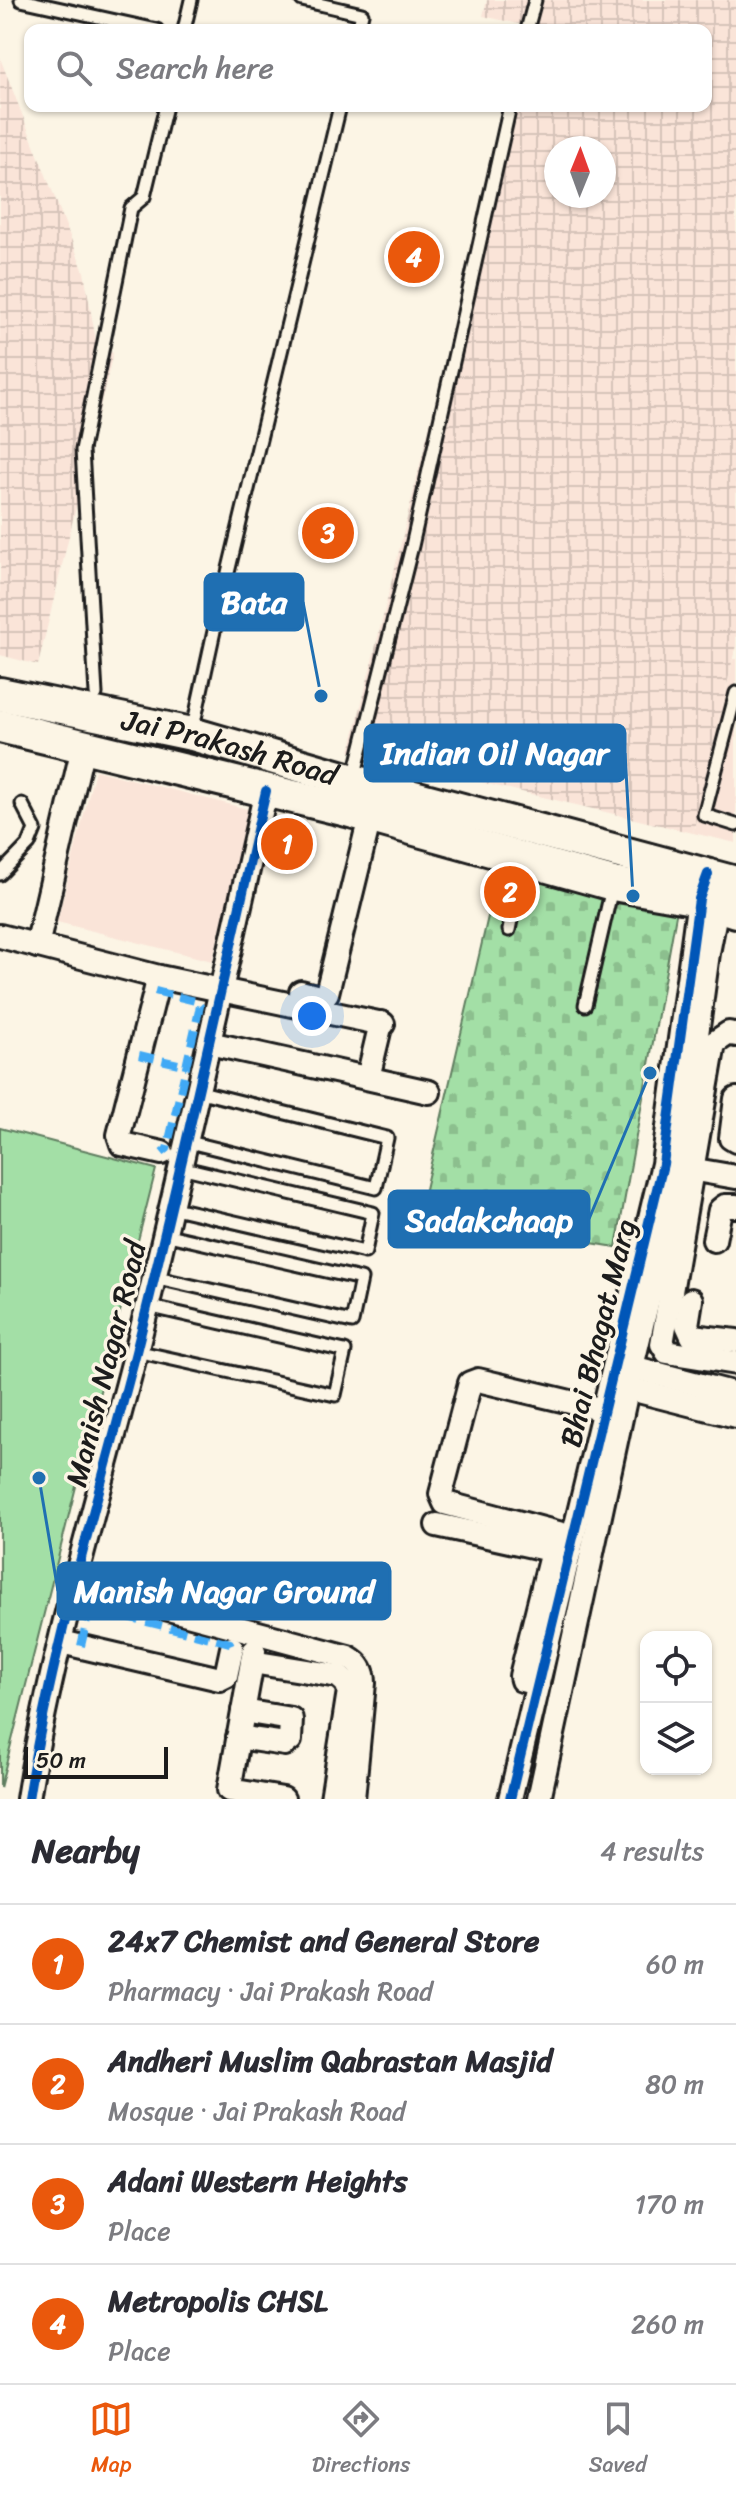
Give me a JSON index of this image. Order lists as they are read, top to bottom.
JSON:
{
  "streets": {
    "main road": ["Jai Prakash Road"],
    "street": ["Bhai Bhagat Marg", "Manish Nagar Road"]
  },
  "crossings": [
    ["Jai Prakash Road", "Manish Nagar Road"]
  ],
  "places": [
    "Bata",
    "Indian Oil Nagar",
    "Sadakchaap",
    "Manish Nagar Ground"
  ],
  "scale_bar": "50 m",
  "north": "top",
  "page": {
    "search": "Search here",
    "pins": [
      "4",
      "3",
      "1",
      "2"
    ],
    "scale": "50 m",
    "heading": ["Nearby", "4 results"],
    "list": [
      {
        "mark": "1",
        "name": "24x7 Chemist and General Store",
        "note": "Pharmacy · Jai Prakash Road",
        "value": "60 m"
      },
      {
        "mark": "2",
        "name": "Andheri Muslim Qabrastan Masjid",
        "note": "Mosque · Jai Prakash Road",
        "value": "80 m"
      },
      {
        "mark": "3",
        "name": "Adani Western Heights",
        "note": "Place",
        "value": "170 m"
      },
      {
        "mark": "4",
        "name": "Metropolis CHSL",
        "note": "Place",
        "value": "260 m"
      }
    ],
    "nav": ["Map", "Directions", "Saved"]
  }
}
